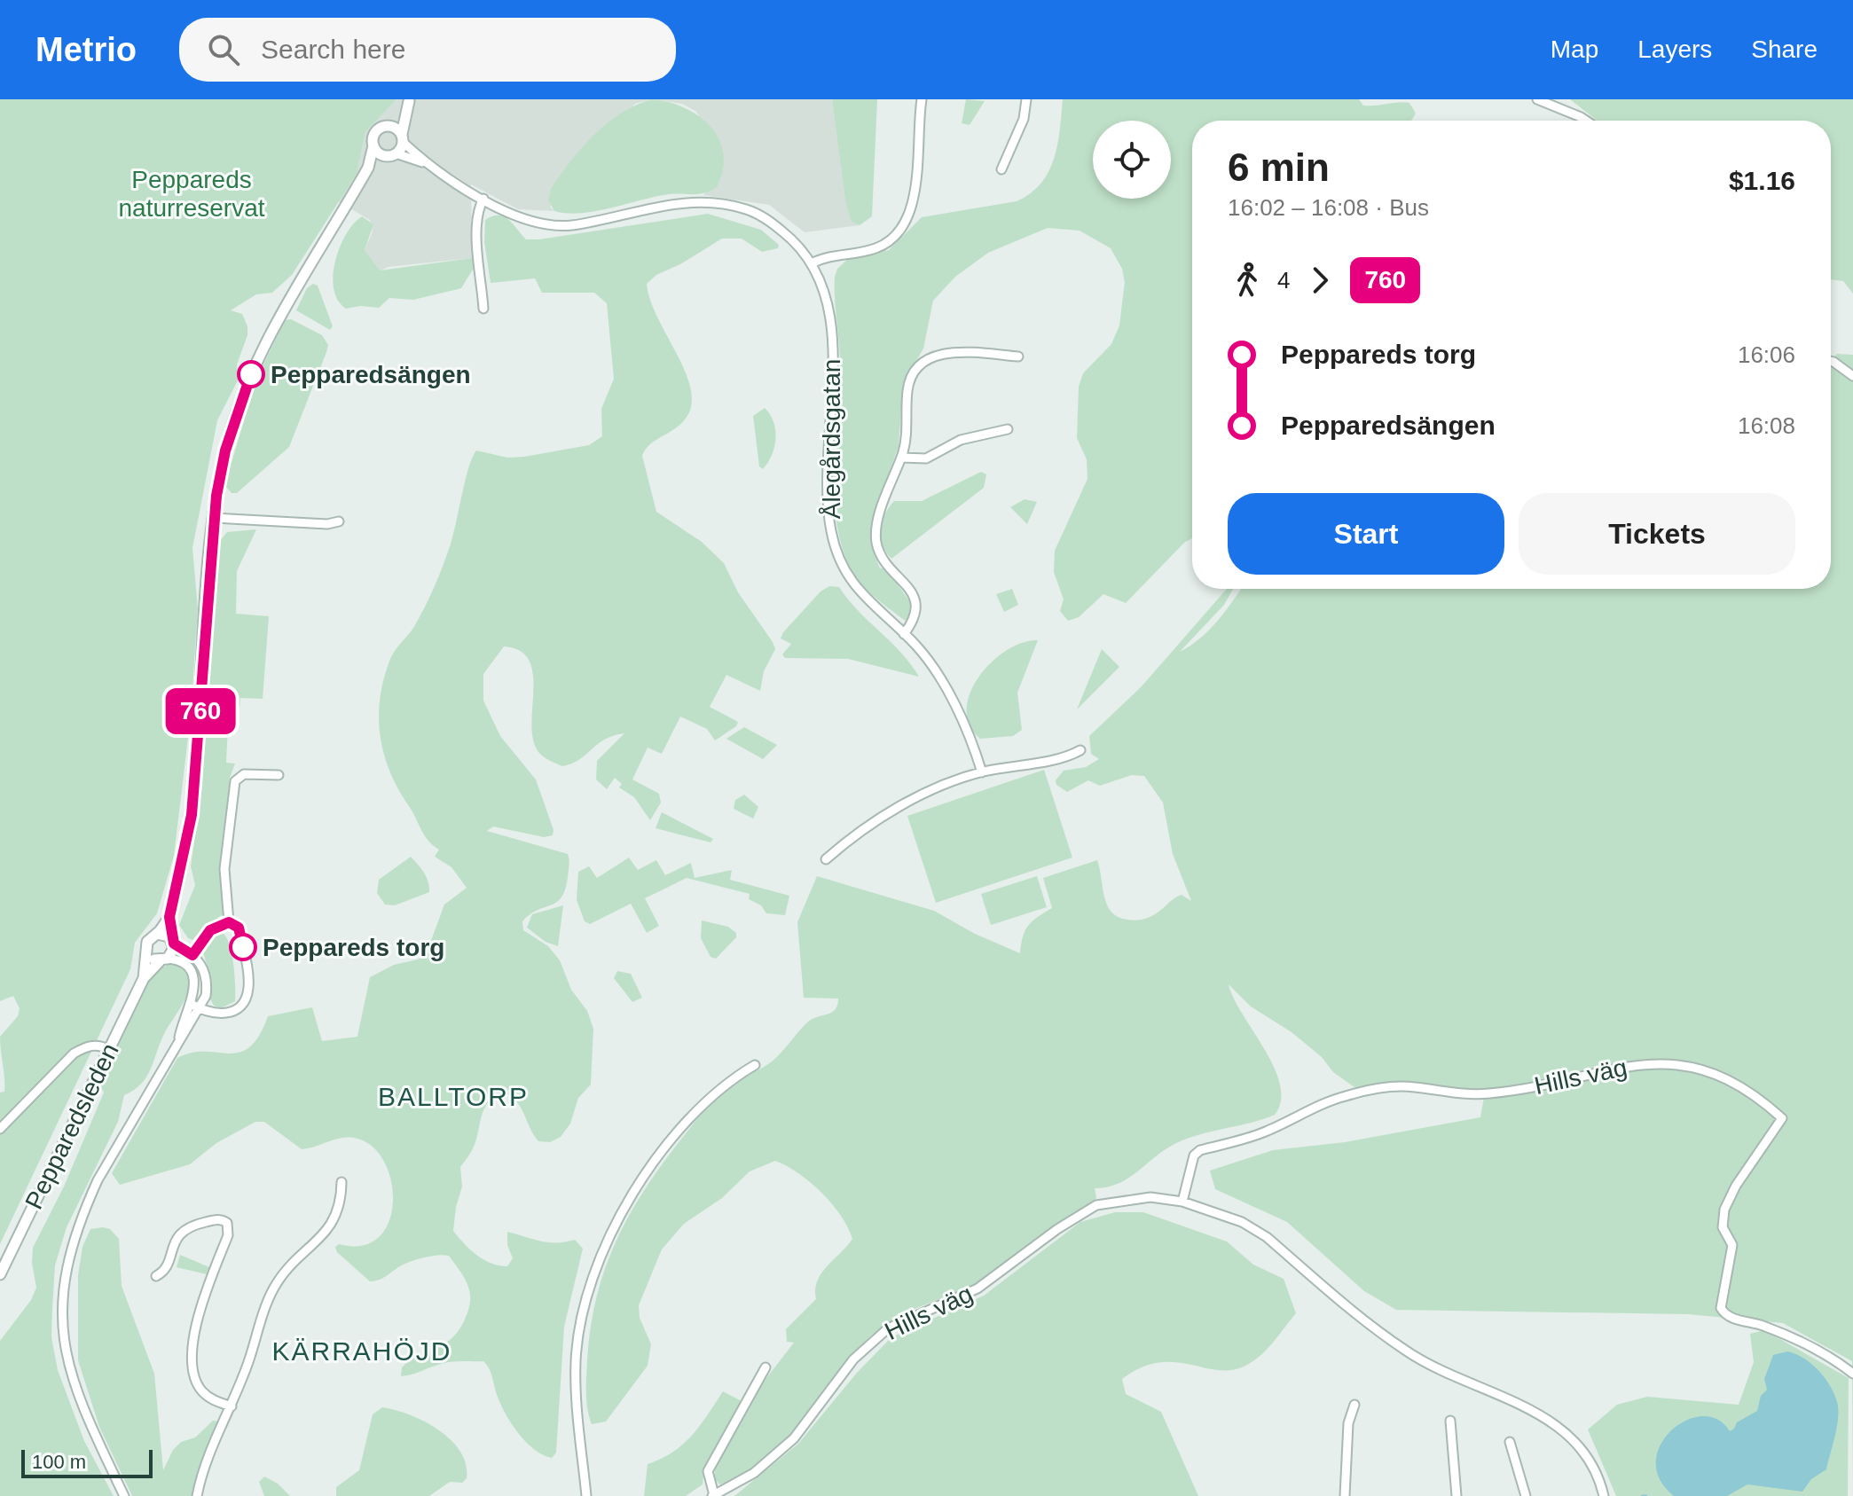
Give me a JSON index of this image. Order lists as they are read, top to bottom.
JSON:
{
  "streets": {
    "street": ["Ålegårdsgatan", "Hills väg", "Pepparedsleden"]
  },
  "districts": ["BALLTORP", "KÄRRAHÖJD"],
  "parks": ["Peppareds naturreservat"],
  "places": ["Pepparedsängen", "Peppareds torg"],
  "lines": ["bus line 760"],
  "scale_bar": "100 m",
  "page": {
    "header": "Metrio",
    "search": "Search here",
    "nav": ["Map", "Layers", "Share"],
    "on_map": "760",
    "heading": ["6 min", "16:02 – 16:08 · Bus", "$1.16"],
    "legs": ["4", "760"],
    "list": [
      {
        "name": "Peppareds torg",
        "value": "16:06"
      },
      {
        "name": "Pepparedsängen",
        "value": "16:08"
      }
    ],
    "buttons": ["Start", "Tickets"],
    "scale": "100 m"
  }
}
